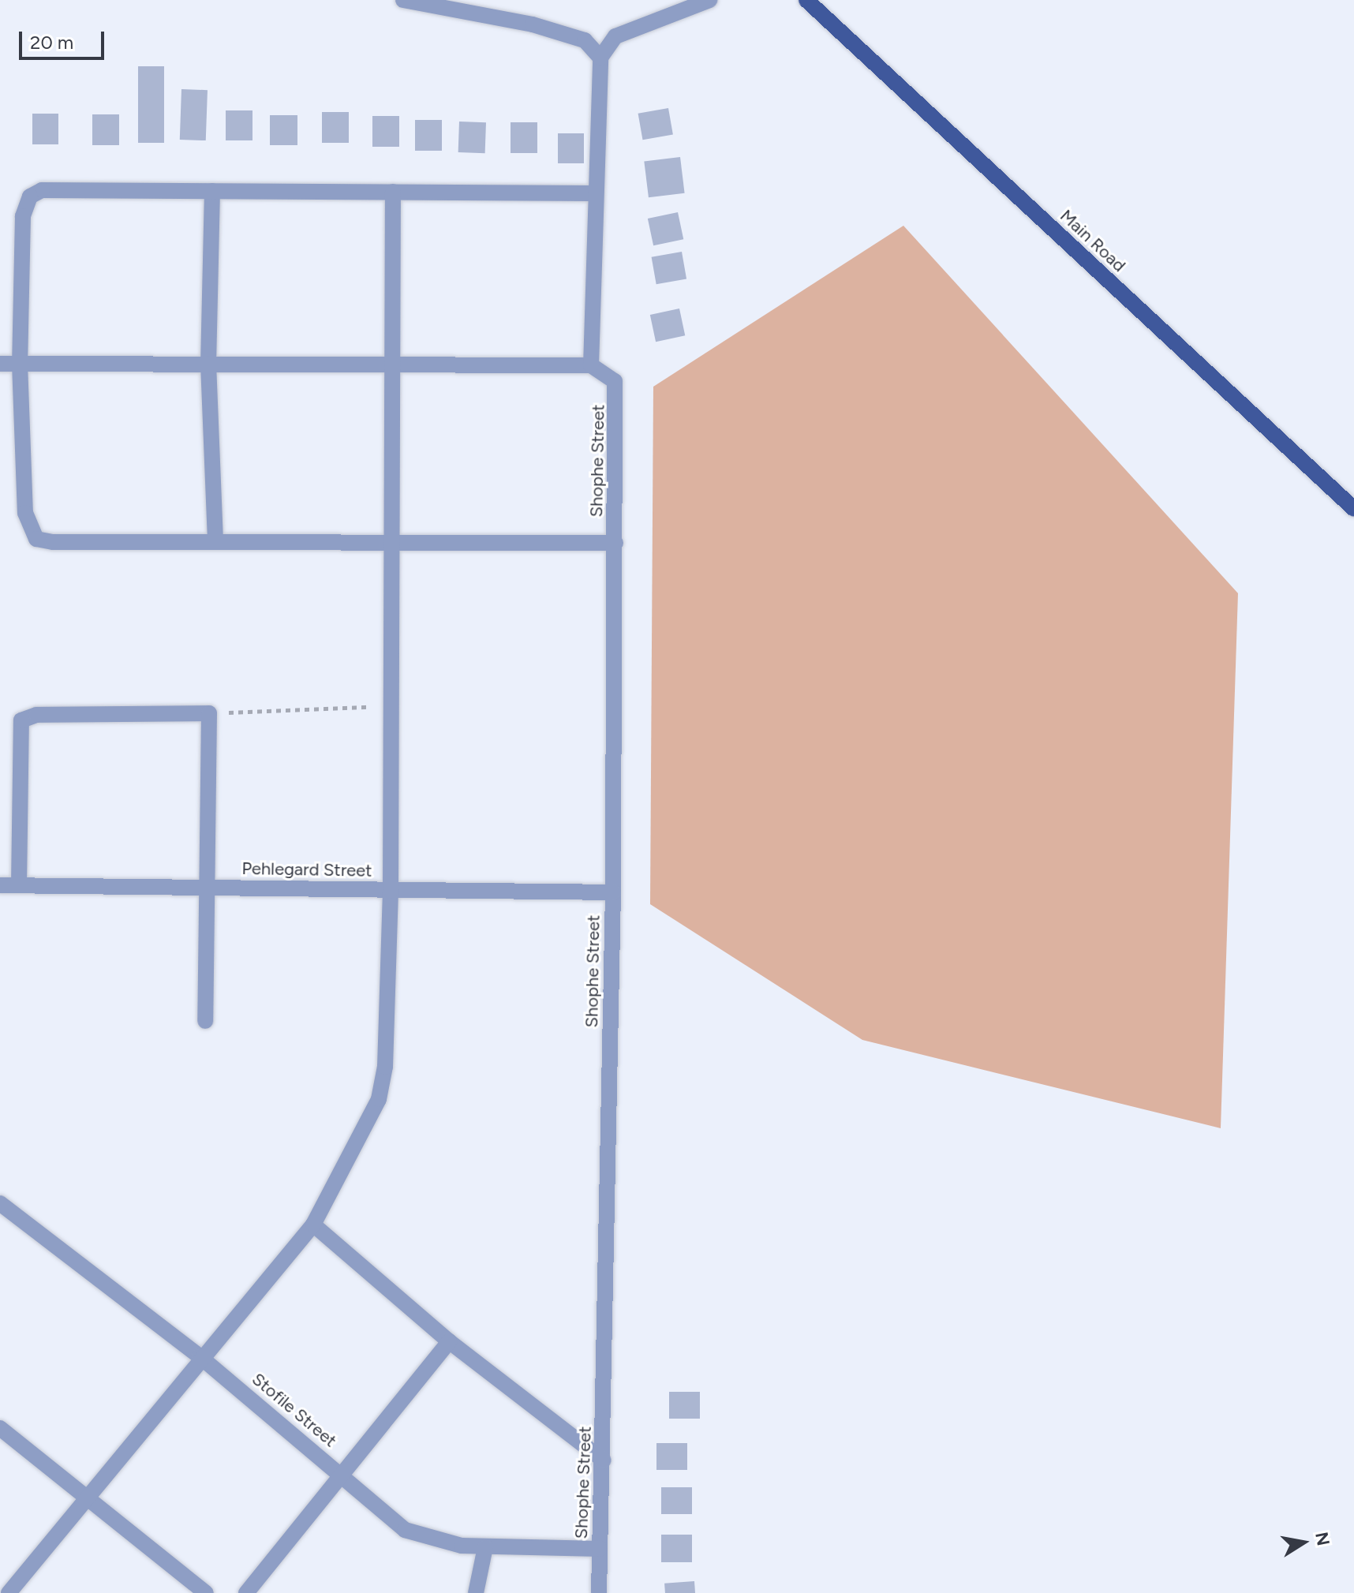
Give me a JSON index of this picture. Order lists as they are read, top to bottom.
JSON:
{
  "streets": {
    "main road": ["Main Road"],
    "street": ["Shophe Street", "Pehlegard Street", "Stofile Street"]
  },
  "crossings": [
    ["Shophe Street", "Pehlegard Street"],
    ["Shophe Street", "Stofile Street"]
  ],
  "scale_bar": "20 m",
  "north": "right"
}
